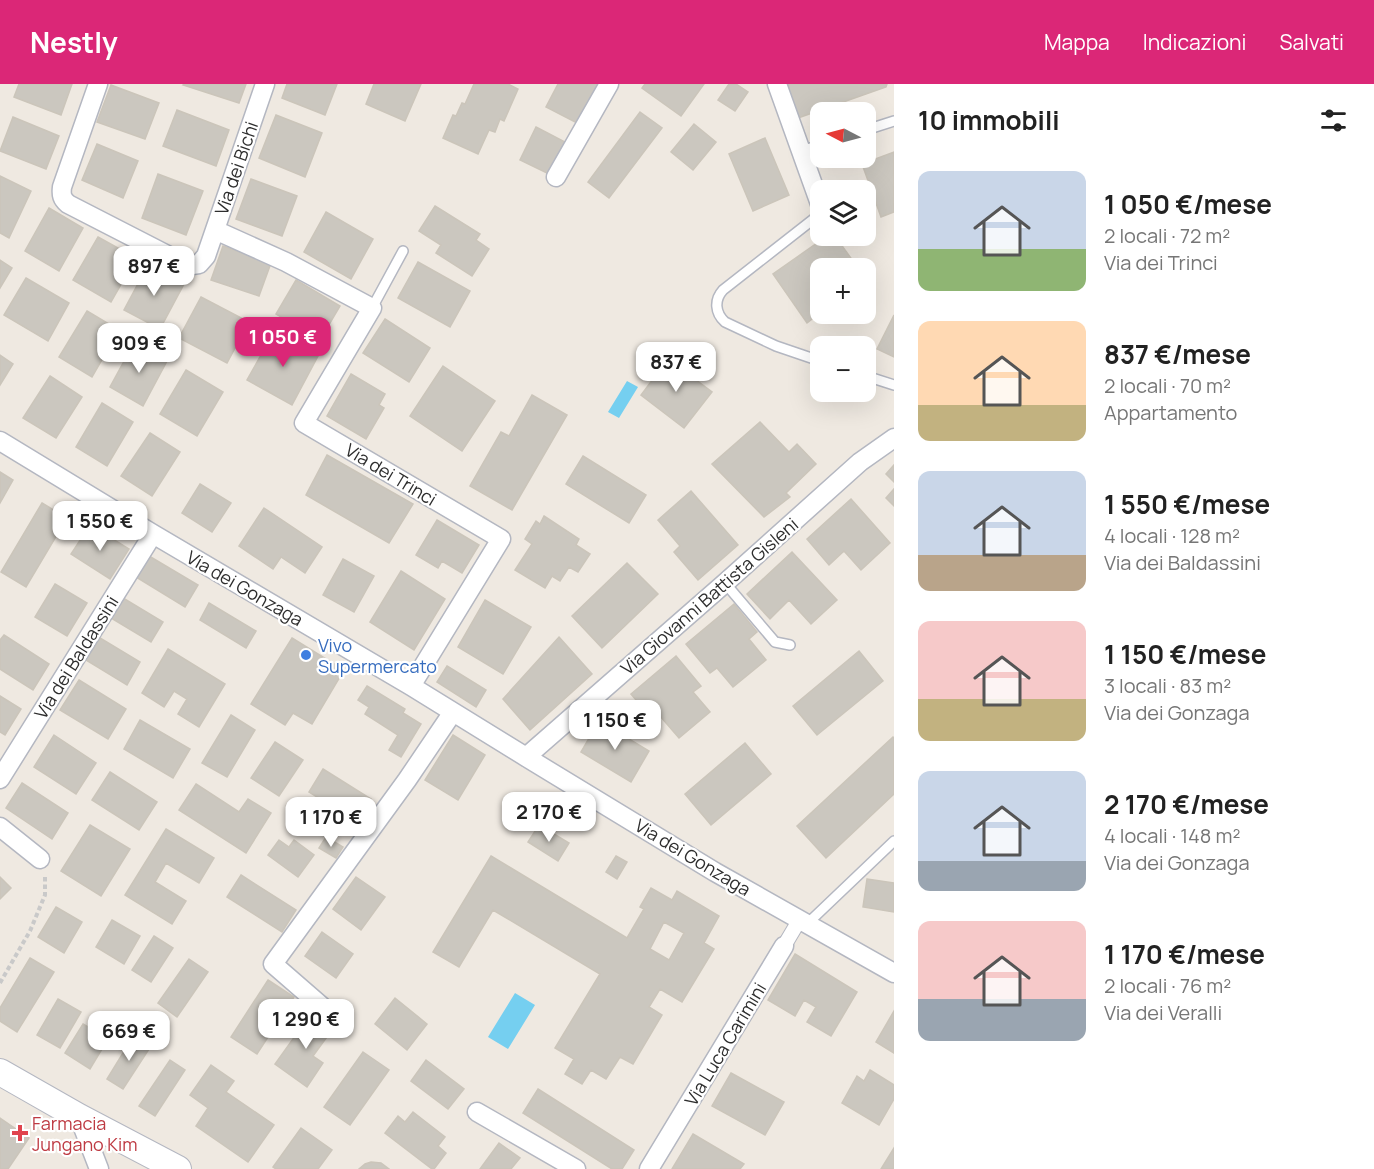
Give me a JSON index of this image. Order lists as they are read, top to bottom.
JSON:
{
  "streets": {
    "street": [
      "Via dei Bichi",
      "Via dei Trinci",
      "Via dei Gonzaga",
      "Via Giovanni Battista Gisleni",
      "Via dei Baldassini",
      "Via Luca Carimini"
    ]
  },
  "crossings": [
    ["Via dei Trinci", "Via dei Gonzaga"],
    ["Via dei Gonzaga", "Via Giovanni Battista Gisleni"],
    ["Via dei Gonzaga", "Via dei Baldassini"],
    ["Via dei Gonzaga", "Via Luca Carimini"]
  ],
  "places": {
    "other": ["Vivo Supermercato"],
    "health": ["Farmacia Jungano Kim"]
  },
  "north": "left",
  "page": {
    "header": "Nestly",
    "nav": ["Mappa", "Indicazioni", "Salvati"],
    "heading": "10 immobili",
    "map_buttons": ["+", "−"],
    "list": [
      {
        "name": "1 050 €/mese",
        "note": "2 locali · 72 m² · Via dei Trinci"
      },
      {
        "name": "837 €/mese",
        "note": "2 locali · 70 m² · Appartamento"
      },
      {
        "name": "1 550 €/mese",
        "note": "4 locali · 128 m² · Via dei Baldassini"
      },
      {
        "name": "1 150 €/mese",
        "note": "3 locali · 83 m² · Via dei Gonzaga"
      },
      {
        "name": "2 170 €/mese",
        "note": "4 locali · 148 m² · Via dei Gonzaga"
      },
      {
        "name": "1 170 €/mese",
        "note": "2 locali · 76 m² · Via dei Veralli"
      }
    ],
    "price": [
      "897 €",
      "1 050 €",
      "909 €",
      "837 €",
      "1 550 €",
      "1 150 €",
      "2 170 €",
      "1 170 €",
      "1 290 €",
      "669 €"
    ]
  }
}
